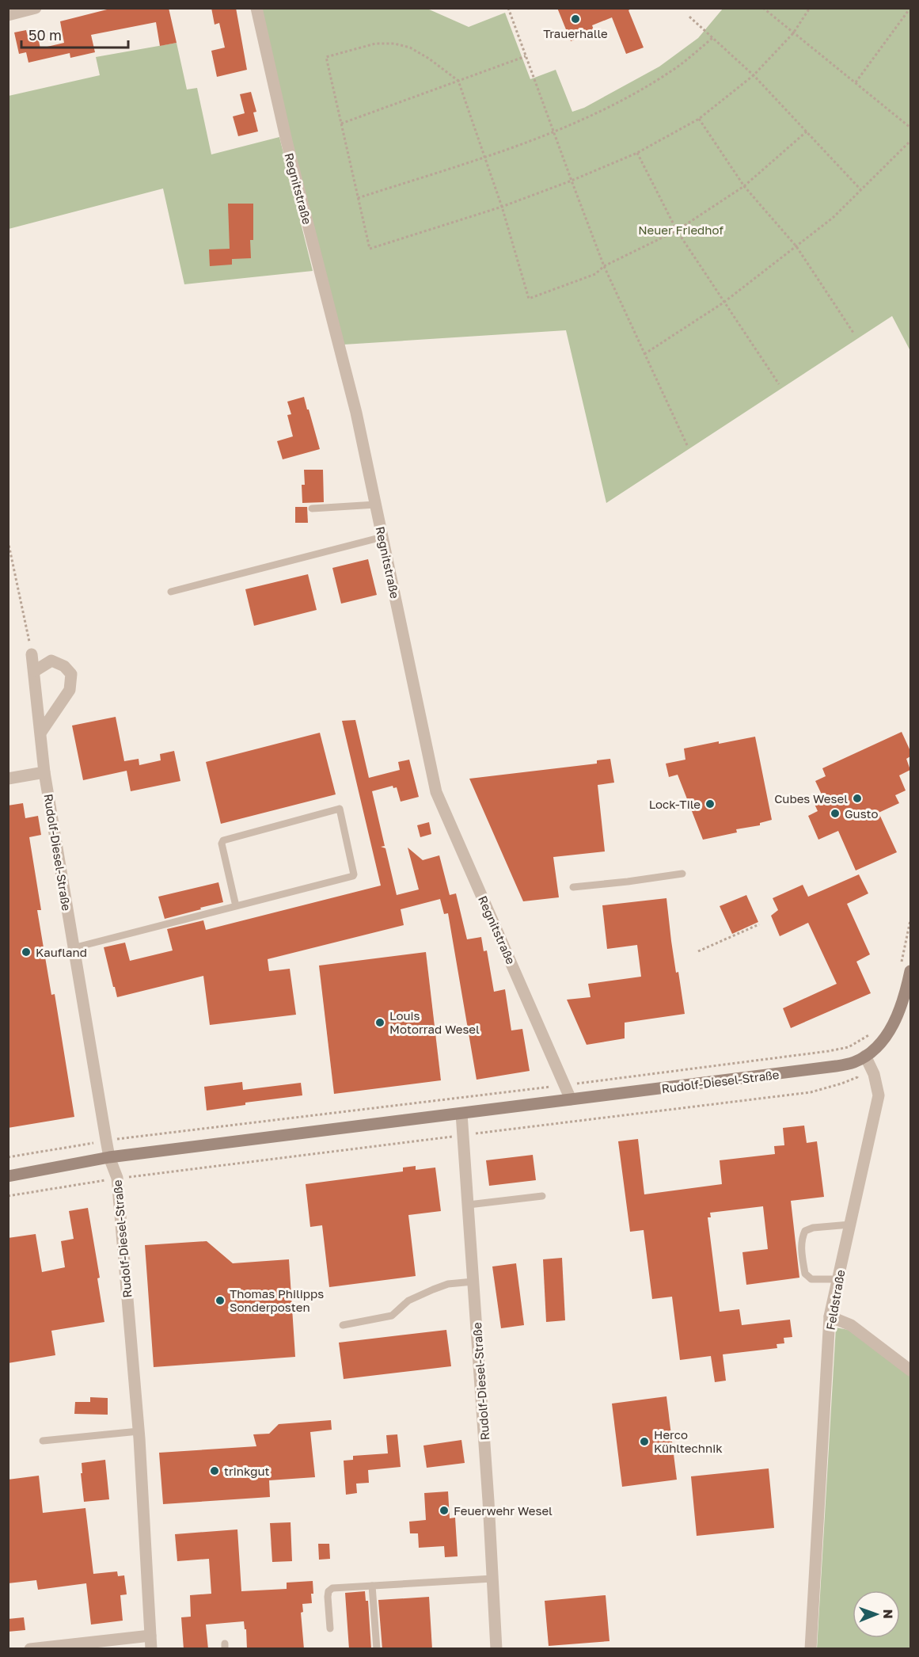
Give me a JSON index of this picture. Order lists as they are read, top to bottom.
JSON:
{
  "streets": {
    "street": ["Regnitstraße", "Rudolf-Diesel-Straße", "Feldstraße"]
  },
  "crossings": [
    ["Regnitstraße", "Rudolf-Diesel-Straße"],
    ["Rudolf-Diesel-Straße", "Feldstraße"]
  ],
  "parks": ["Neuer Friedhof"],
  "places": [
    "Trauerhalle",
    "Cubes Wesel",
    "Lock-Tile",
    "Gusto",
    "Kaufland",
    "Louis Motorrad Wesel",
    "Thomas Philipps Sonderposten",
    "Herco Kühltechnik",
    "trinkgut",
    "Feuerwehr Wesel"
  ],
  "scale_bar": "50 m",
  "north": "right"
}
